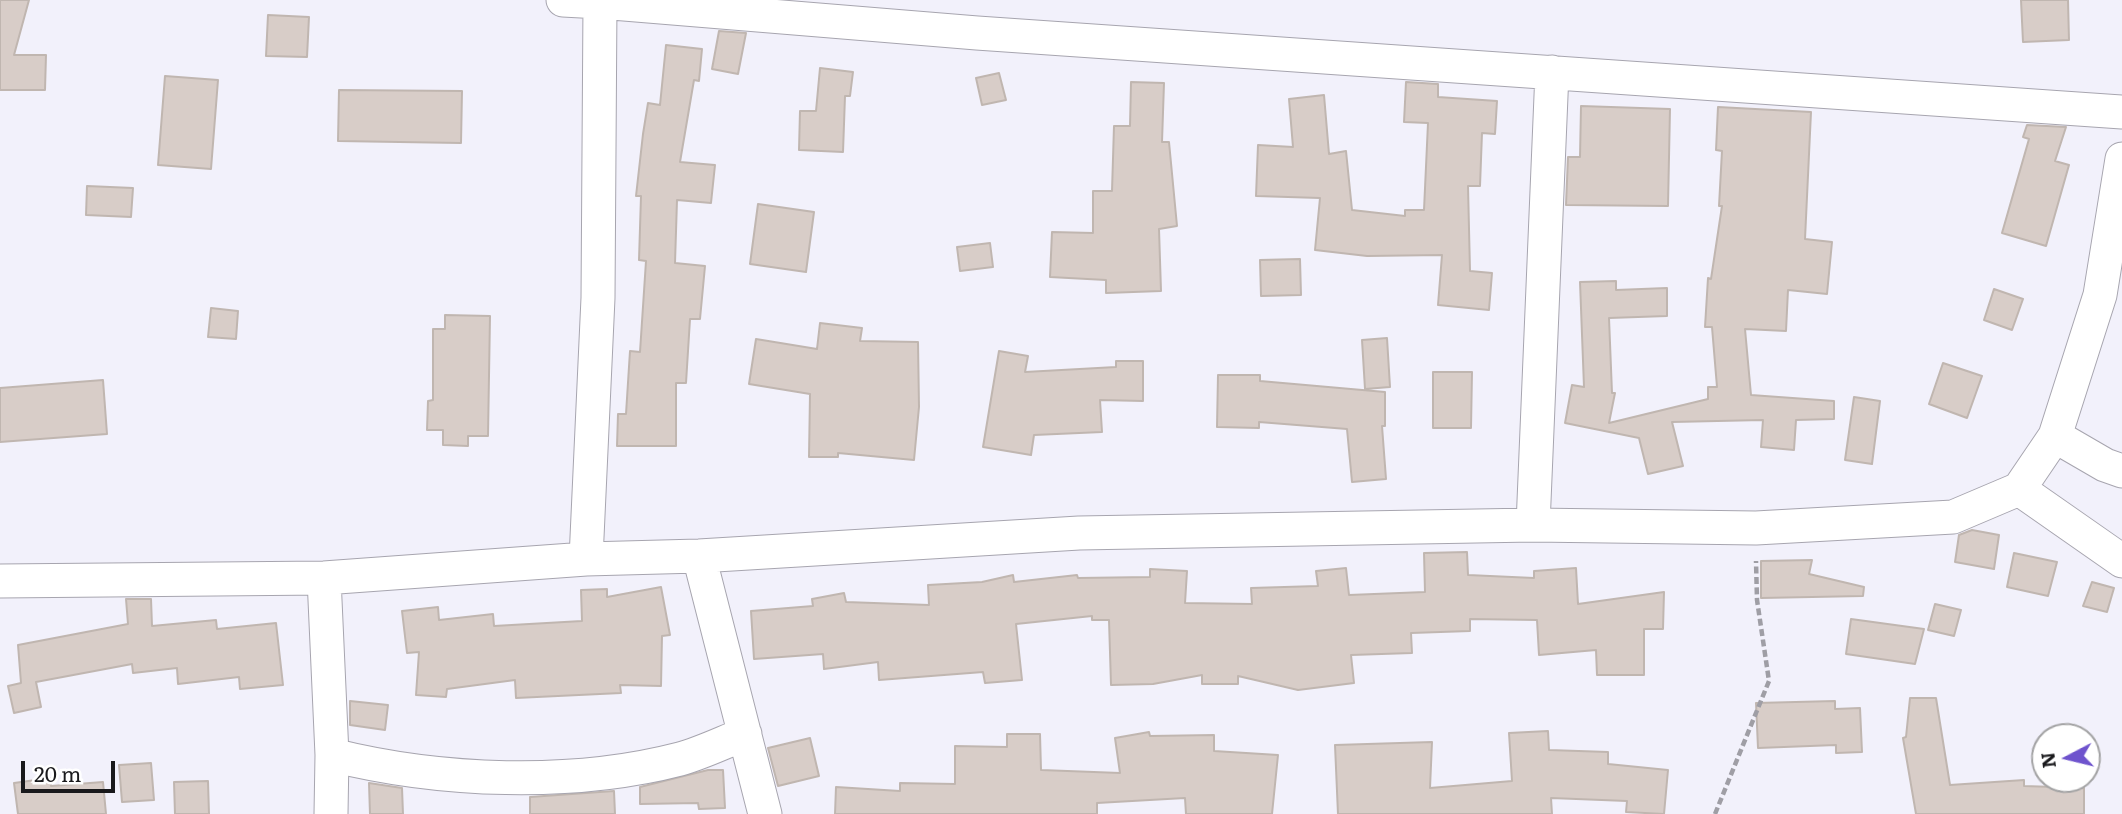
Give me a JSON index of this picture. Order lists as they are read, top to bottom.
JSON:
{
  "scale_bar": "20 m",
  "north": "left"
}
